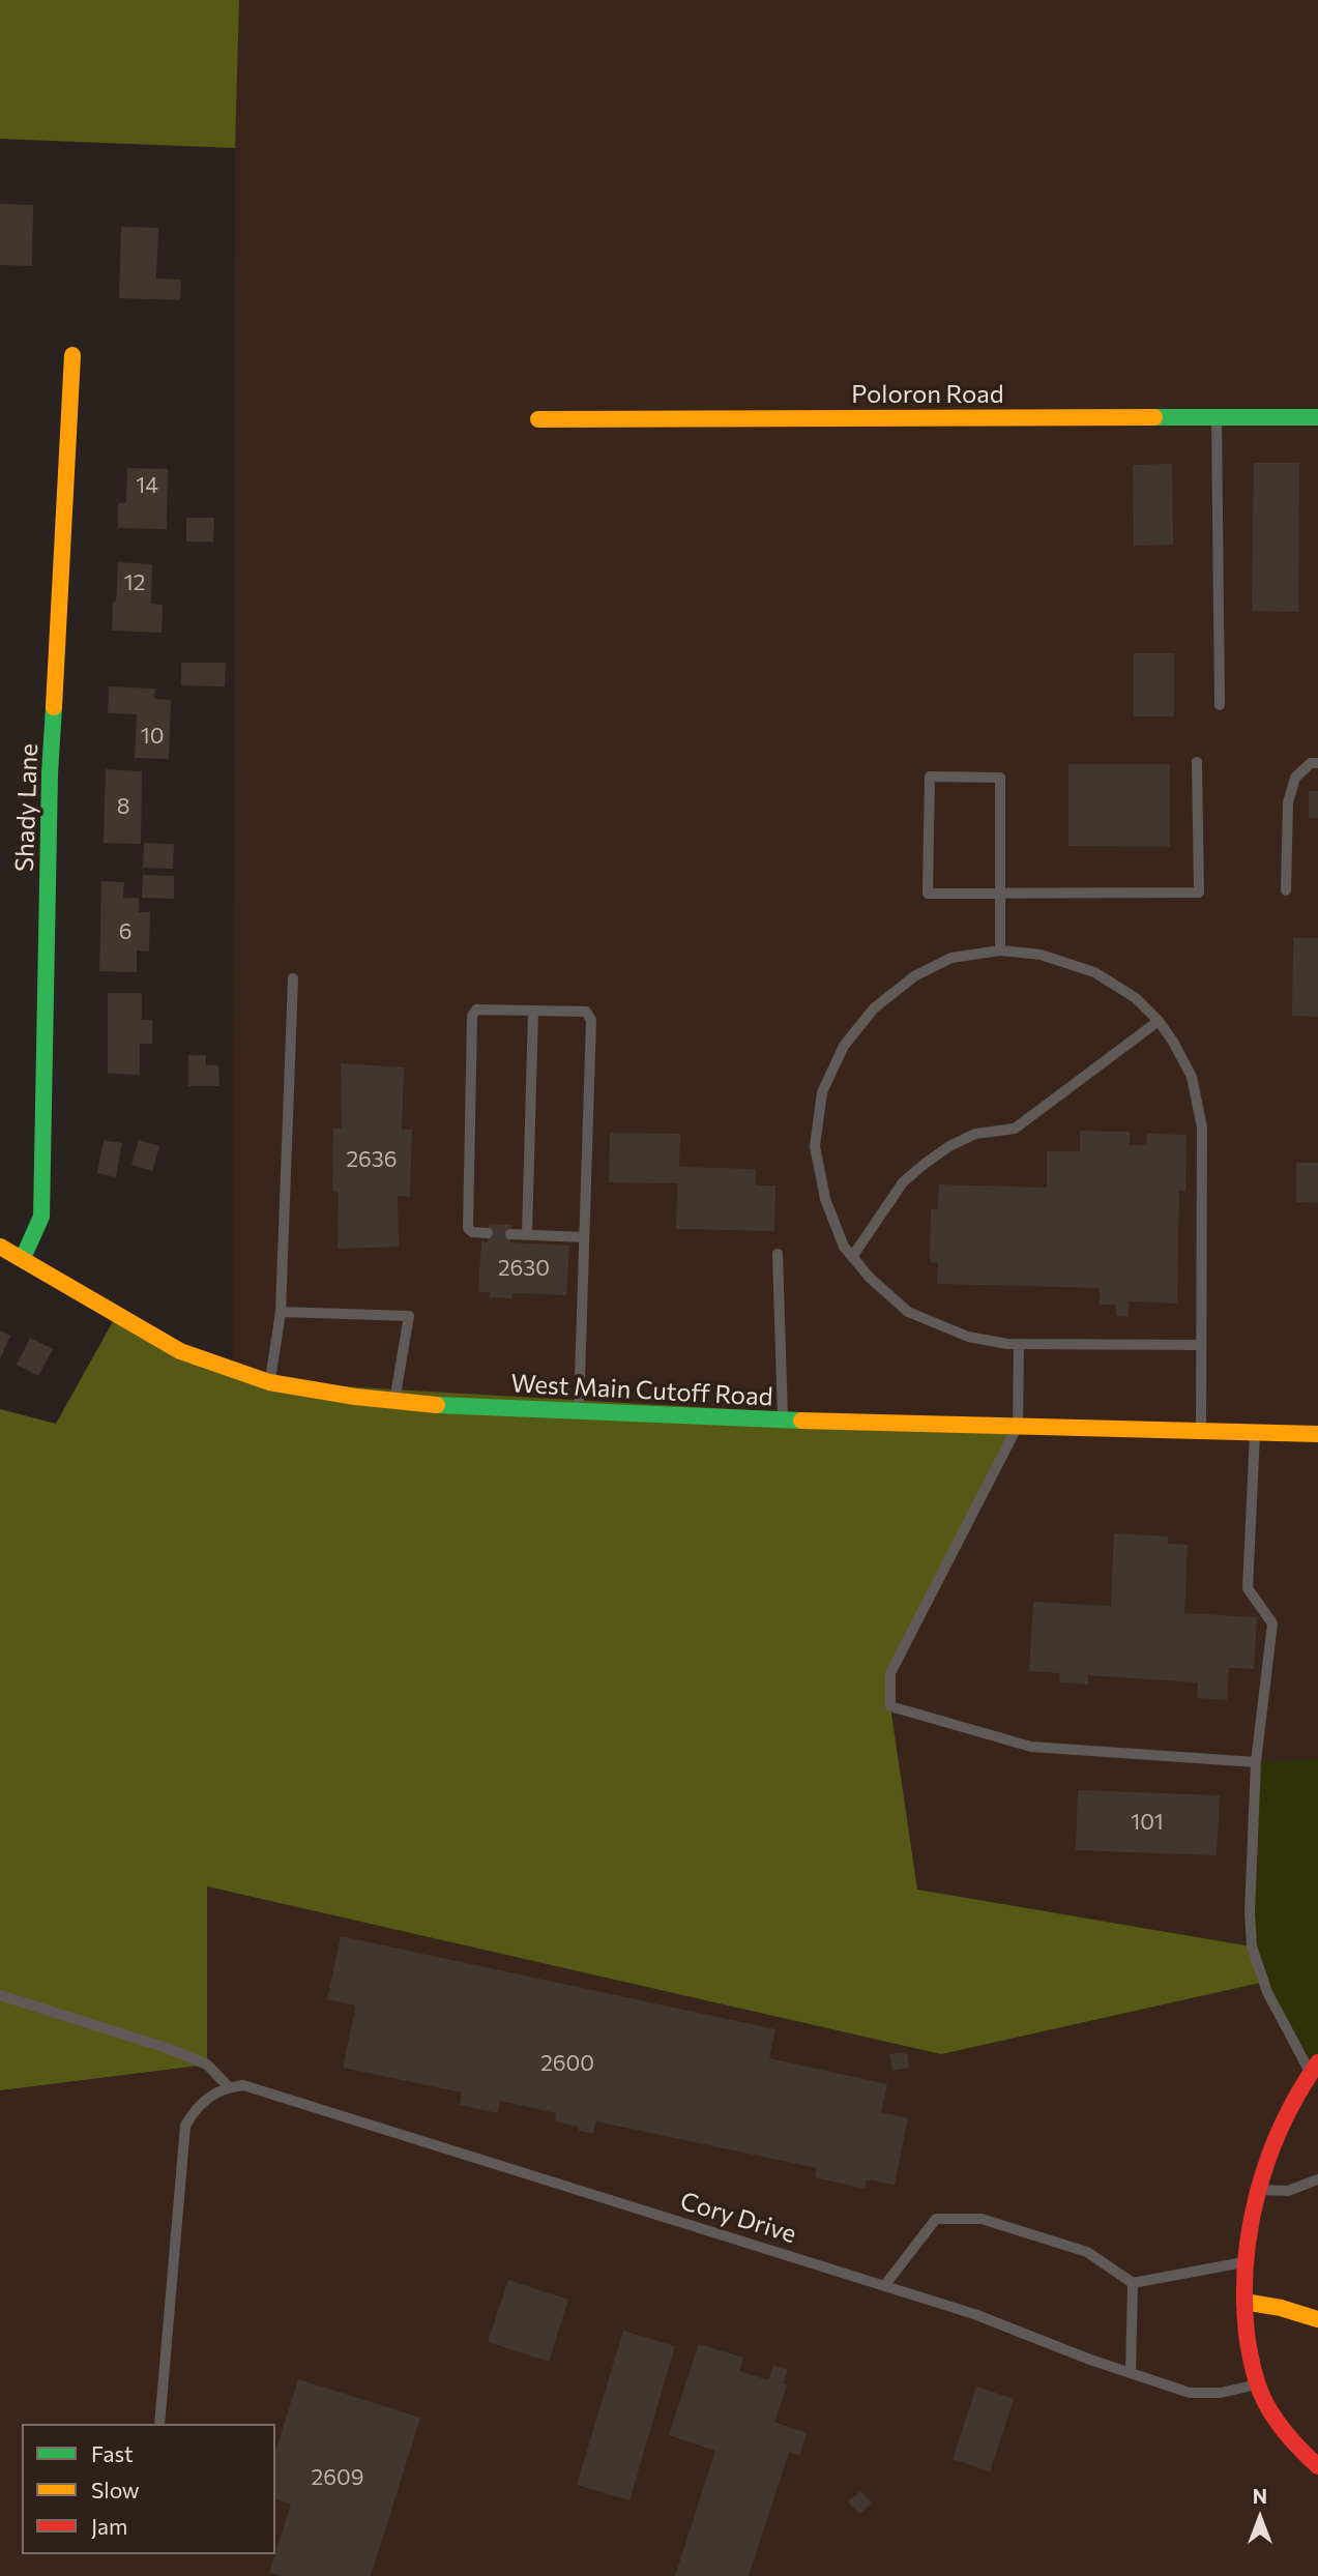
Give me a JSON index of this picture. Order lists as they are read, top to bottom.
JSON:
{
  "streets": {
    "street": ["Poloron Road", "Shady Lane", "West Main Cutoff Road"],
    "lane": ["Cory Drive"]
  },
  "crossings": [
    ["Shady Lane", "West Main Cutoff Road"]
  ],
  "house_numbers": [
    "14",
    "12",
    "10",
    "8",
    "6",
    "2636",
    "2630",
    "101",
    "2600",
    "2609"
  ],
  "legend": ["Fast", "Slow", "Jam"],
  "north": "top"
}
